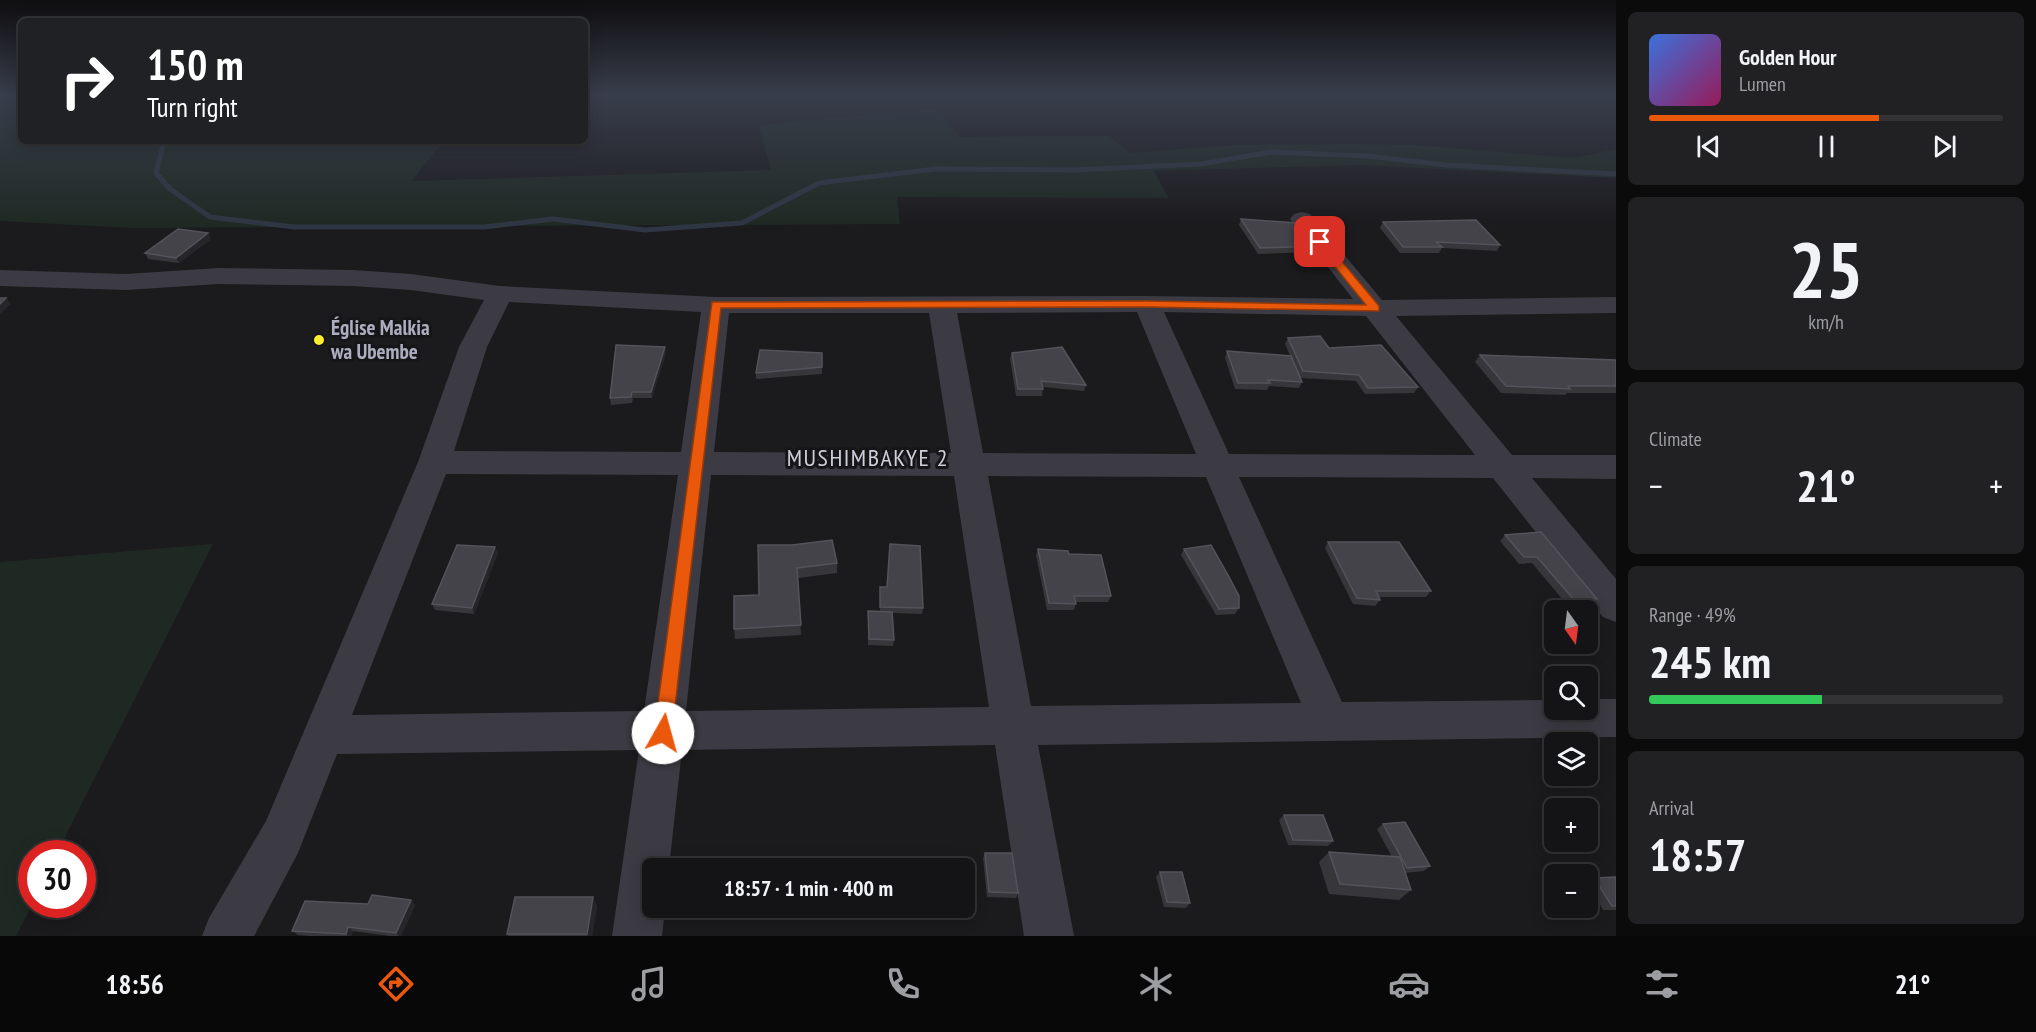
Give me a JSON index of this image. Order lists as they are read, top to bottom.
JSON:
{
  "districts": ["MUSHIMBAKYE 2"],
  "places": ["Église Malkia wa Ubembe"],
  "north": "bottom",
  "page": {
    "turn": ["150 m", "Turn right"],
    "song": ["Golden Hour", "Lumen"],
    "tile": [
      ["25", "km/h"],
      "Climate",
      ["Range · 49%", "245 km"],
      ["Arrival", "18:57"]
    ],
    "heat": ["−", "21°", "+"],
    "map_buttons": ["+", "−"],
    "limit": "30",
    "trip": "18:57 · 1 min · 400 m",
    "tabs": ["18:56", "21°"]
  }
}
